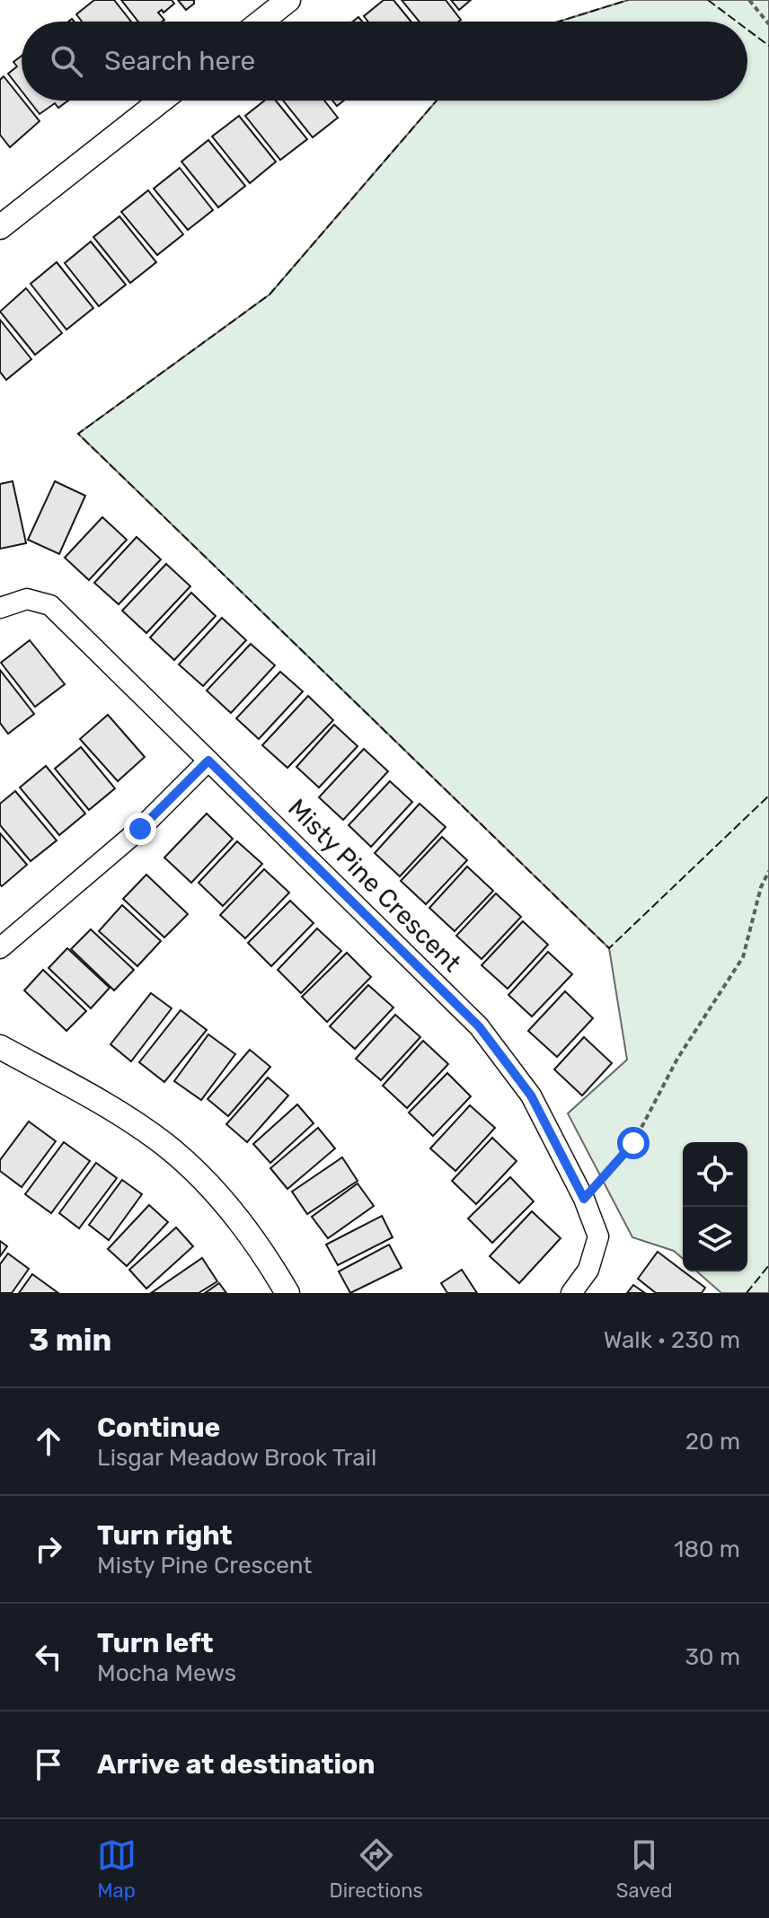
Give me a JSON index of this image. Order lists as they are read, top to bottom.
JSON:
{
  "streets": {
    "street": ["Misty Pine Crescent"]
  },
  "page": {
    "search": "Search here",
    "heading": ["3 min", "Walk · 230 m"],
    "list": [
      ["Continue", "Lisgar Meadow Brook Trail", "20 m"],
      ["Turn right", "Misty Pine Crescent", "180 m"],
      ["Turn left", "Mocha Mews", "30 m"],
      "Arrive at destination"
    ],
    "nav": ["Map", "Directions", "Saved"]
  }
}
